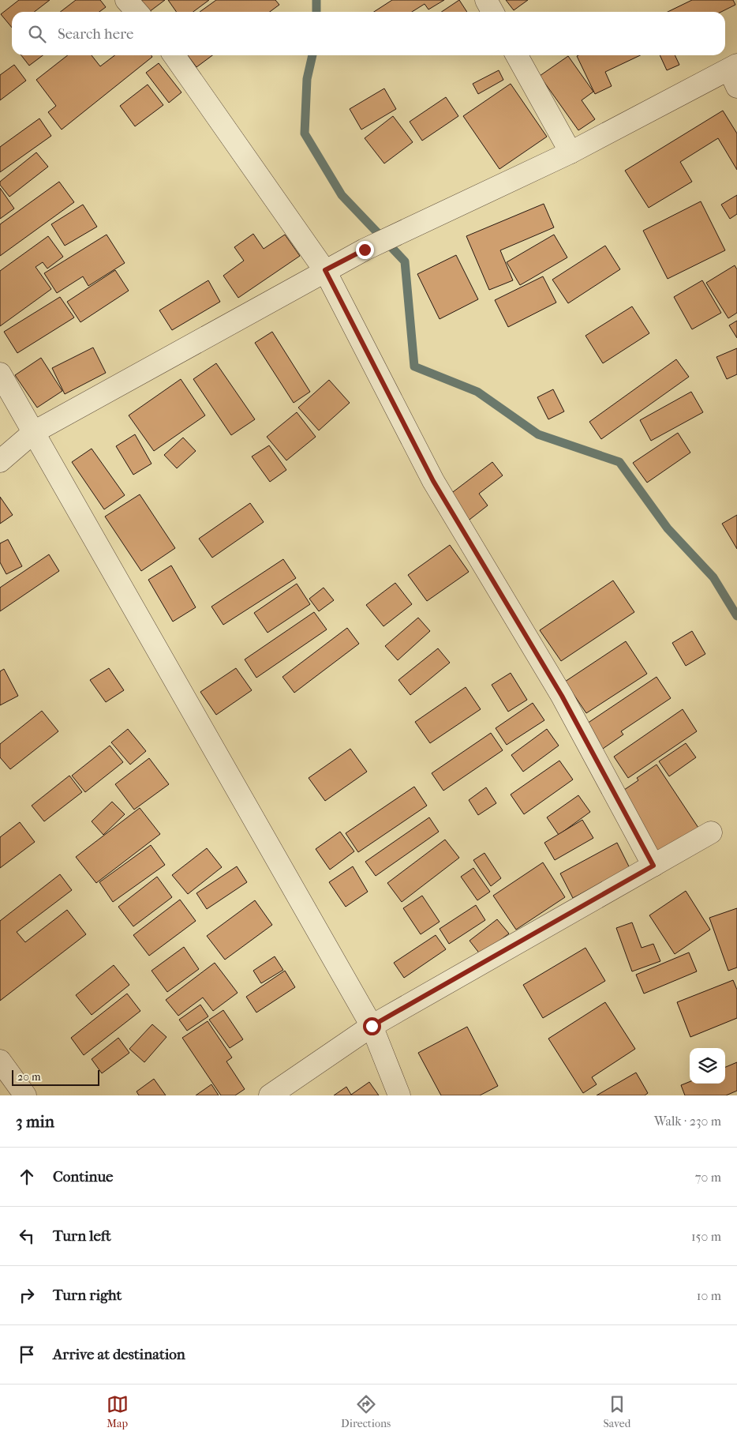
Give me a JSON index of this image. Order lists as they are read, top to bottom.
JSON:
{
  "scale_bar": "20 m",
  "page": {
    "search": "Search here",
    "scale": "20 m",
    "heading": ["3 min", "Walk · 230 m"],
    "list": [
      ["Continue", "70 m"],
      ["Turn left", "150 m"],
      ["Turn right", "10 m"],
      "Arrive at destination"
    ],
    "nav": ["Map", "Directions", "Saved"]
  }
}
